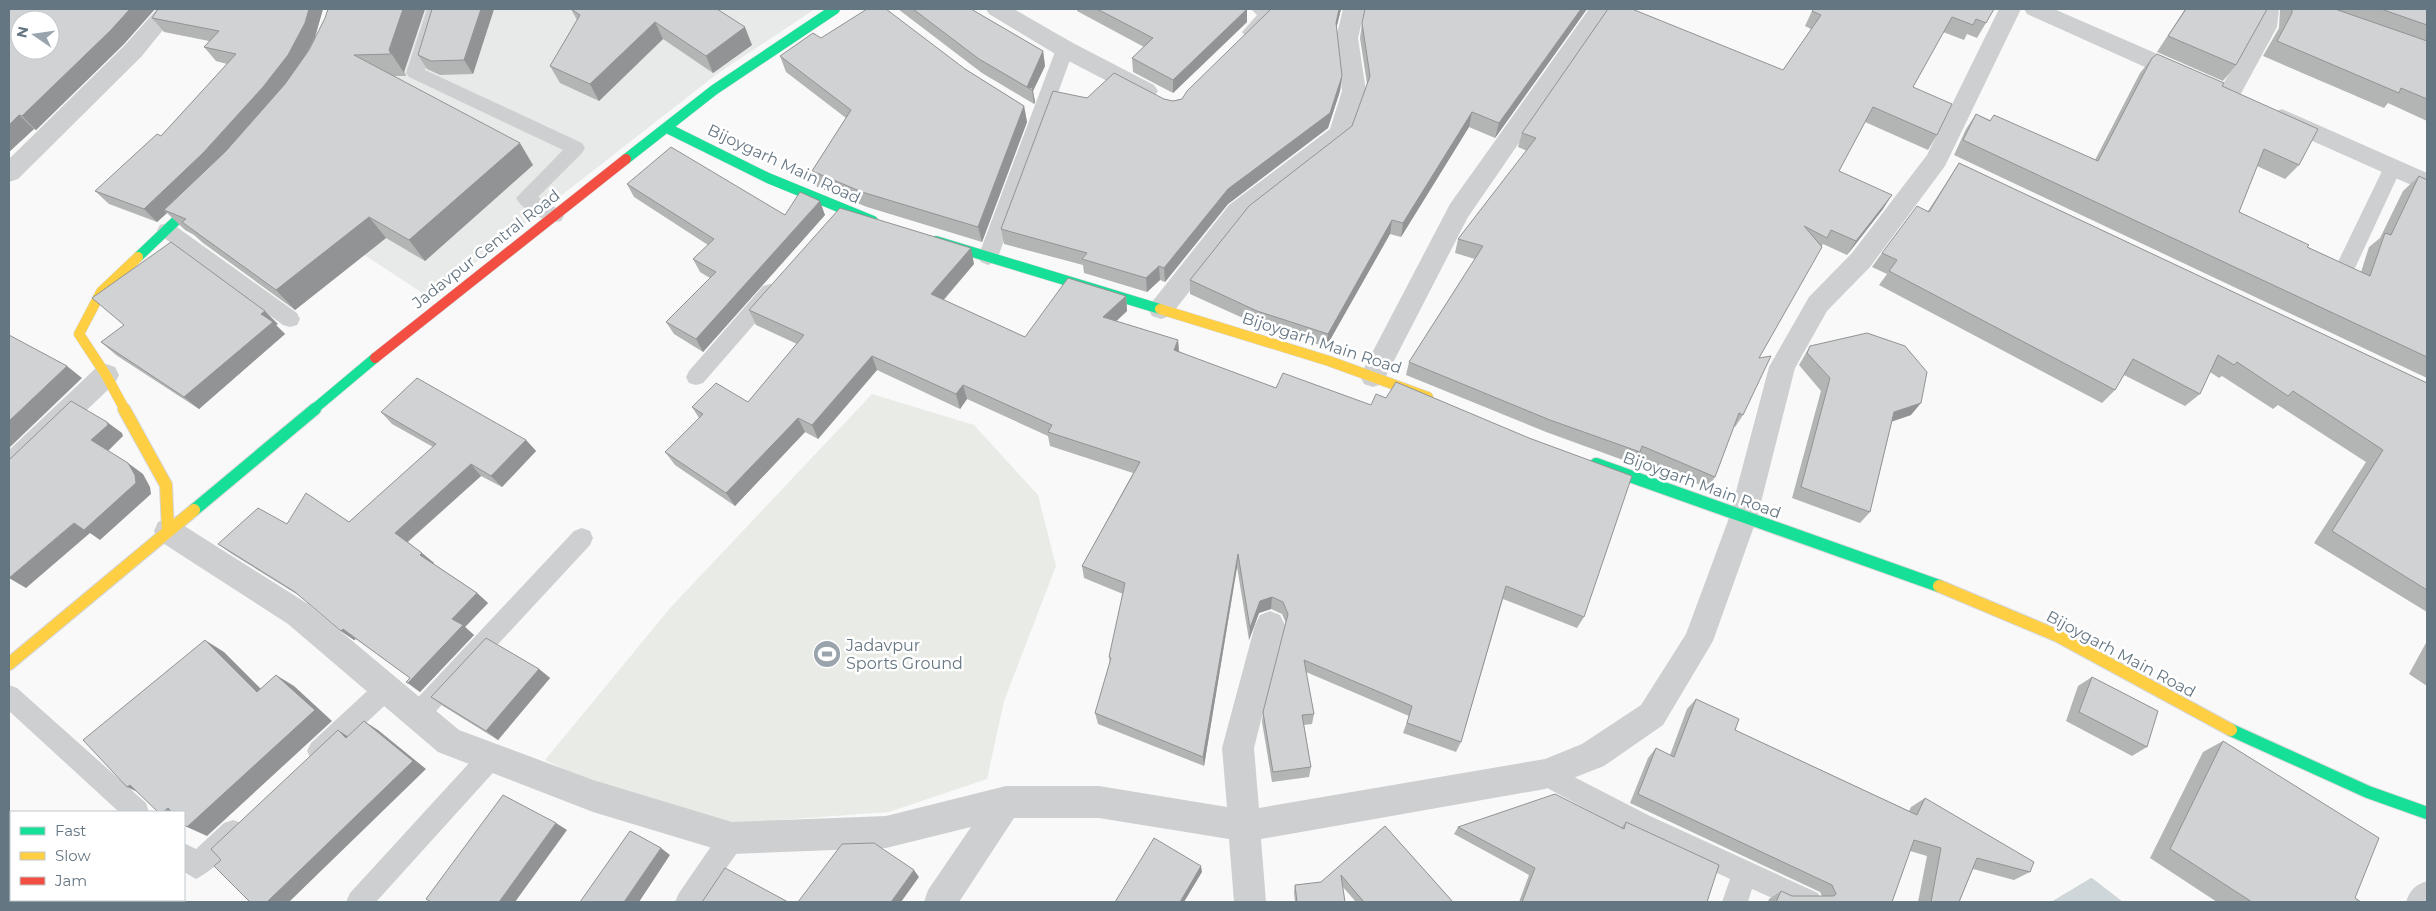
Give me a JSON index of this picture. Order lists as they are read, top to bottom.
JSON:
{
  "streets": {
    "street": ["Bijoygarh Main Road", "Jadavpur Central Road"]
  },
  "crossings": [
    ["Bijoygarh Main Road", "Jadavpur Central Road"]
  ],
  "places": {
    "sports": ["Jadavpur Sports Ground"]
  },
  "legend": ["Fast", "Slow", "Jam"],
  "north": "left"
}
